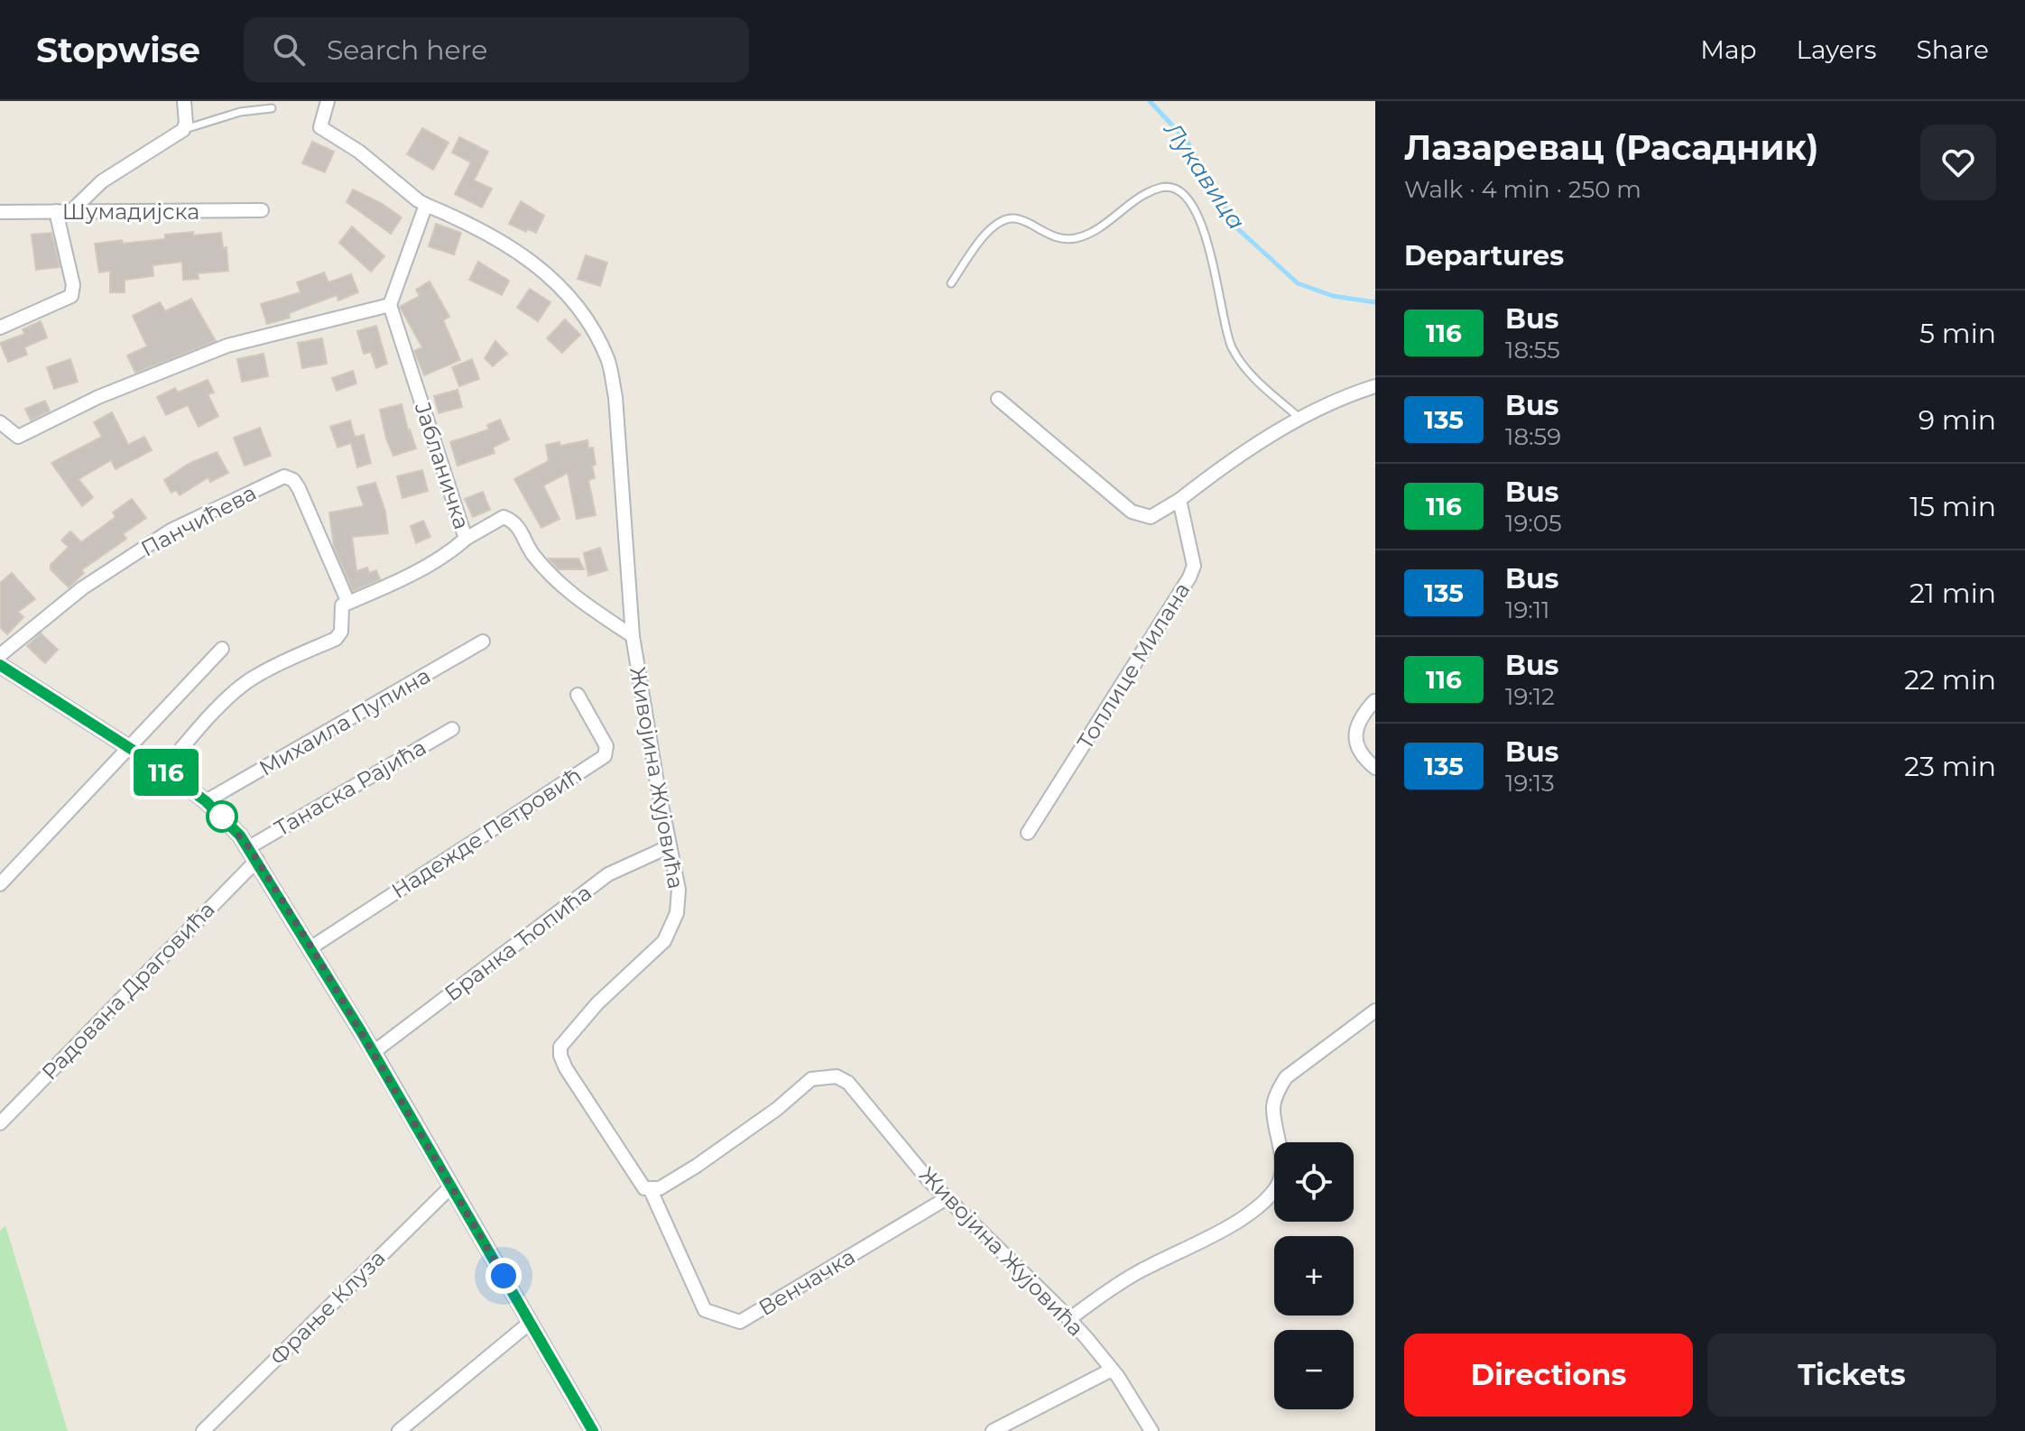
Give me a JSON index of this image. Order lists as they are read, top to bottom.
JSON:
{
  "streets": {
    "street": [
      "Шумадијска",
      "Јабланичка",
      "Панчићева",
      "Топлице Милана",
      "Михаила Пупина",
      "Живојина Жујовића",
      "Танаска Рајића",
      "Надежде Петровић",
      "Бранка Ћопића",
      "Радована Драговића",
      "Венчачка",
      "Фрање Клуза"
    ]
  },
  "crossings": [
    ["Јабланичка", "Живојина Жујовића"],
    ["Живојина Жујовића", "Бранка Ћопића"],
    ["Живојина Жујовића", "Венчачка"],
    ["Танаска Рајића", "Радована Драговића"]
  ],
  "water": ["Лукавица"],
  "lines": ["bus line 116"],
  "page": {
    "header": "Stopwise",
    "search": "Search here",
    "nav": ["Map", "Layers", "Share"],
    "on_map": "116",
    "heading": [
      ["Лазаревац (Расадник)", "Walk · 4 min · 250 m"],
      "Departures"
    ],
    "list": [
      {
        "mark": "116",
        "name": "Bus",
        "note": "18:55",
        "value": "5 min"
      },
      {
        "mark": "135",
        "name": "Bus",
        "note": "18:59",
        "value": "9 min"
      },
      {
        "mark": "116",
        "name": "Bus",
        "note": "19:05",
        "value": "15 min"
      },
      {
        "mark": "135",
        "name": "Bus",
        "note": "19:11",
        "value": "21 min"
      },
      {
        "mark": "116",
        "name": "Bus",
        "note": "19:12",
        "value": "22 min"
      },
      {
        "mark": "135",
        "name": "Bus",
        "note": "19:13",
        "value": "23 min"
      }
    ],
    "map_buttons": ["+", "−"],
    "buttons": ["Directions", "Tickets"]
  }
}
